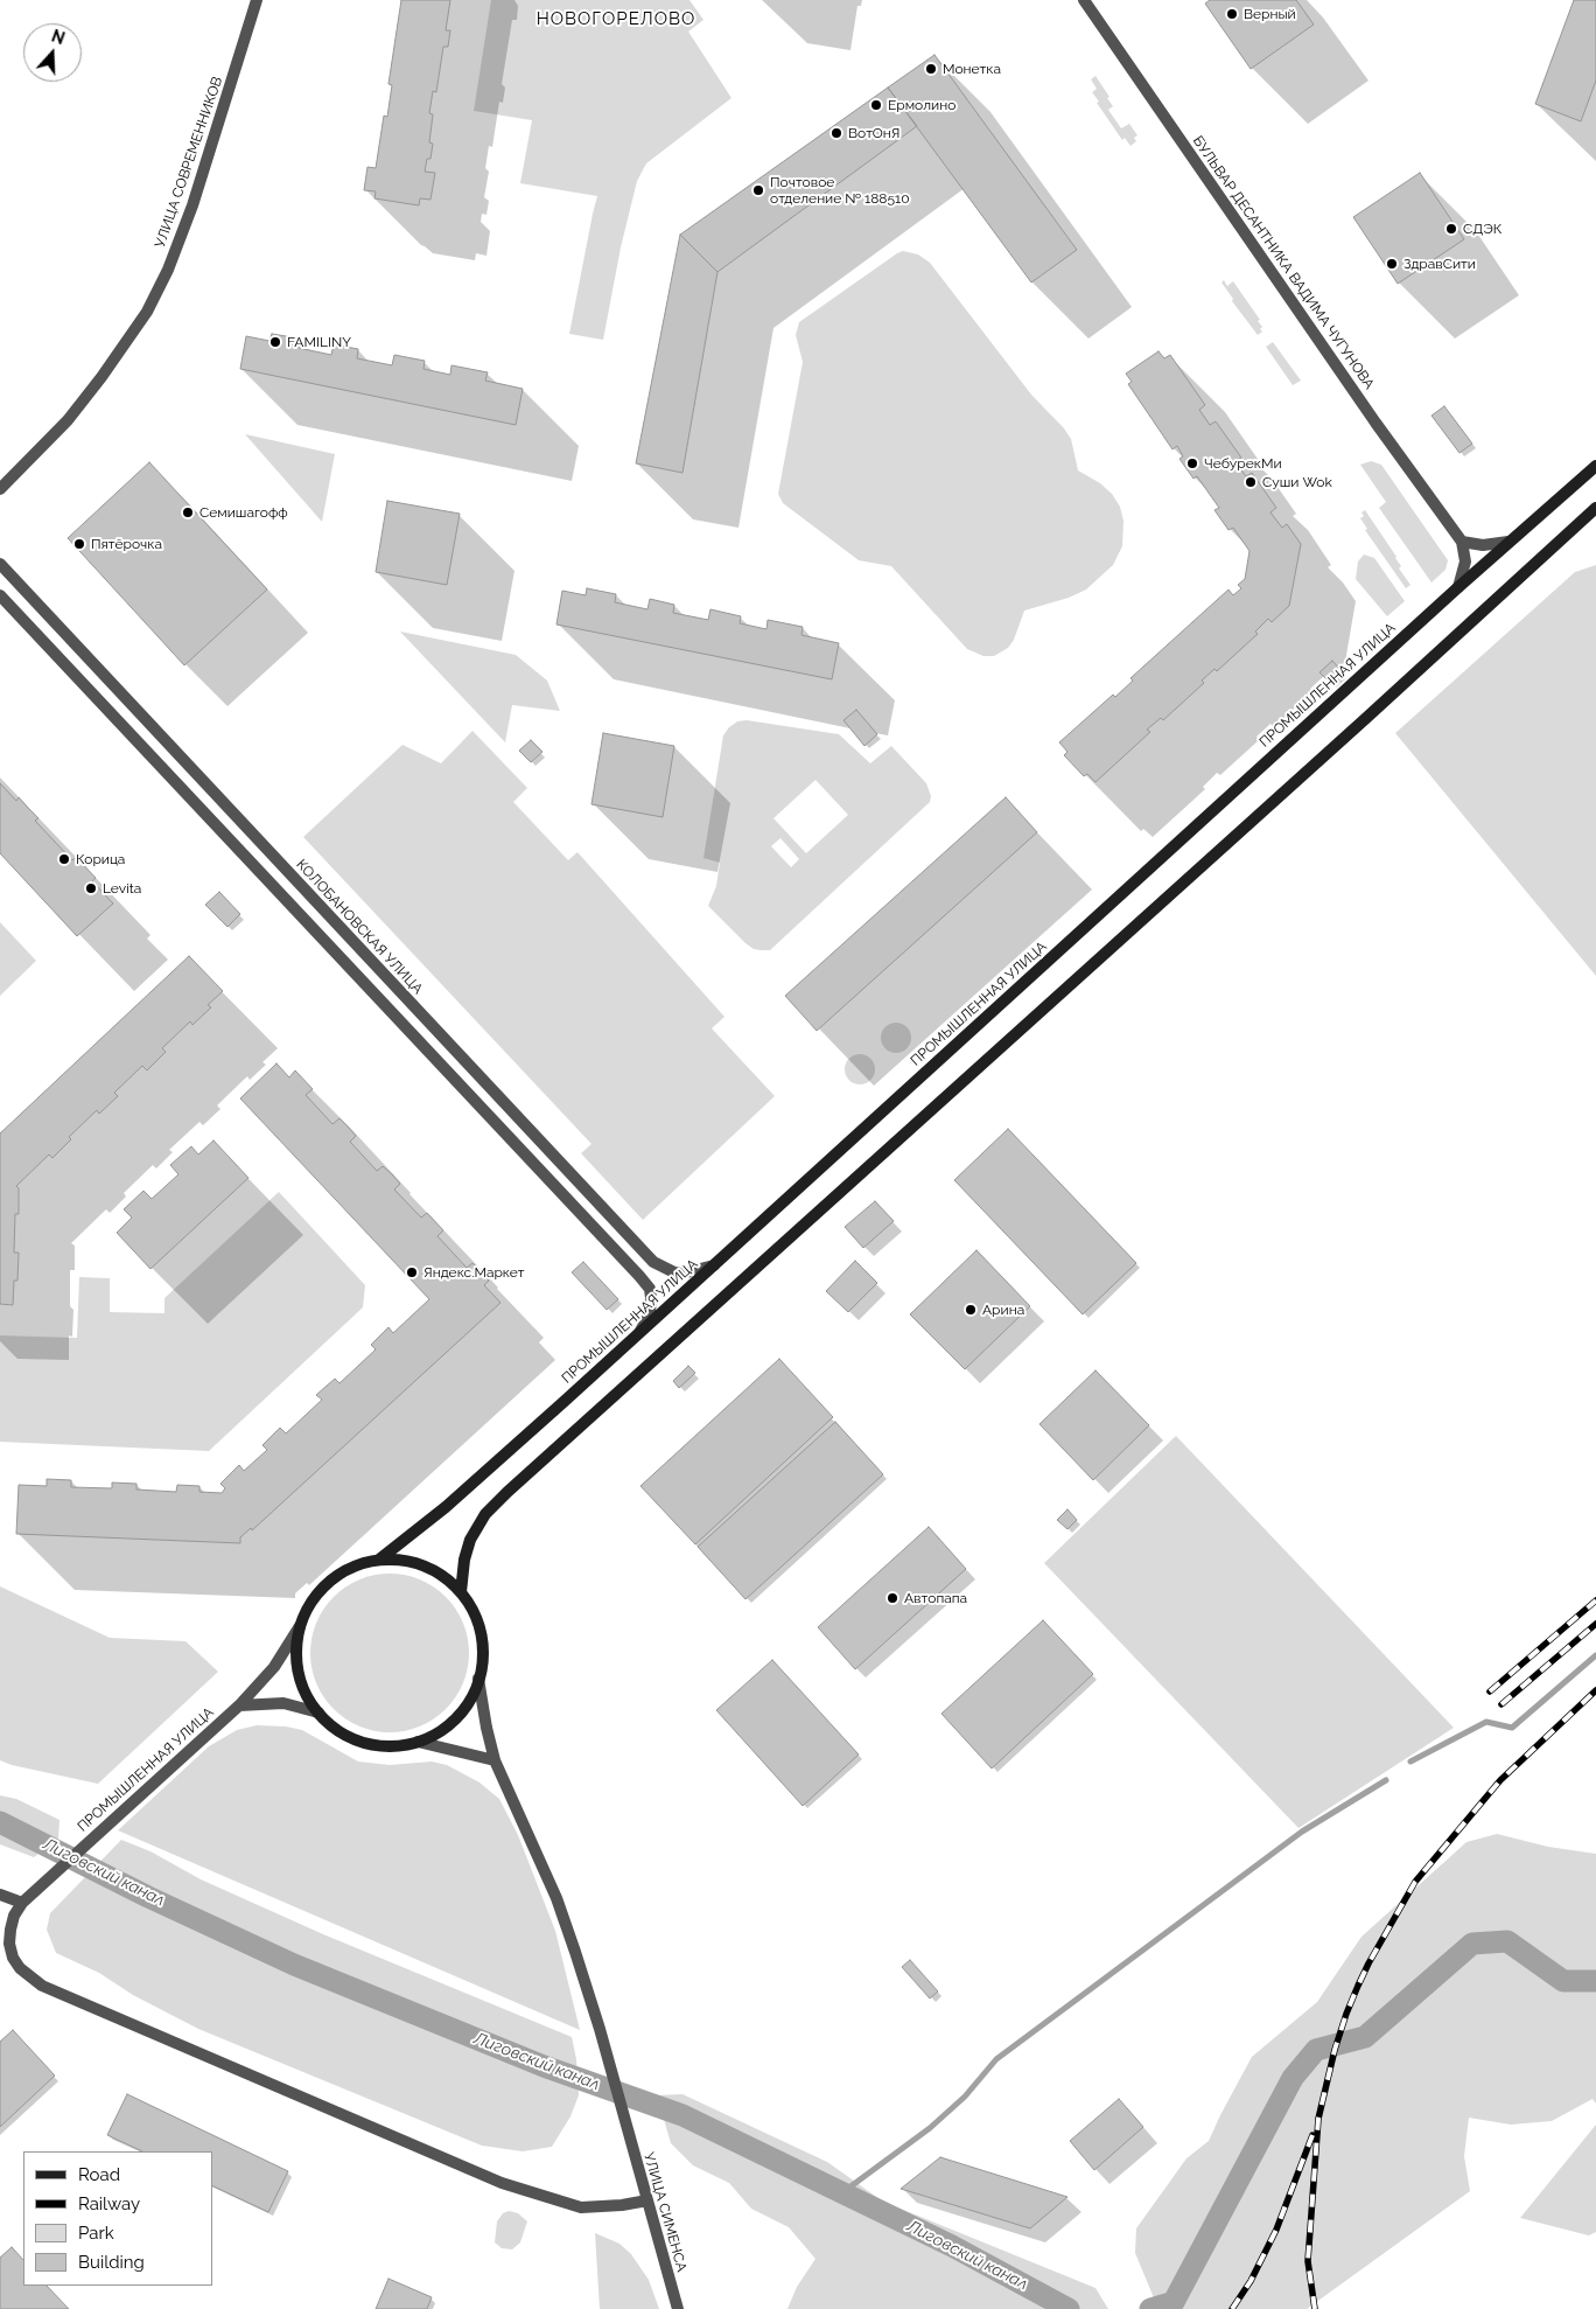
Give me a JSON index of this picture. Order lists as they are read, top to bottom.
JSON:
{
  "streets": {
    "street": [
      "УЛИЦА СОВРЕМЕННИКОВ",
      "БУЛЬВАР ДЕСАНТНИКА ВАДИМА ЧУГУНОВА",
      "ПРОМЫШЛЕННАЯ УЛИЦА",
      "КОЛОБАНОВСКАЯ УЛИЦА",
      "УЛИЦА СИМЕНСА"
    ]
  },
  "crossings": [
    ["ПРОМЫШЛЕННАЯ УЛИЦА", "КОЛОБАНОВСКАЯ УЛИЦА"],
    ["ПРОМЫШЛЕННАЯ УЛИЦА", "УЛИЦА СИМЕНСА"]
  ],
  "districts": ["НОВОГОРЕЛОВО"],
  "water": ["Лиговский канал"],
  "places": [
    "Верный",
    "Монетка",
    "Ермолино",
    "ВотОнЯ",
    "Почтовое отделение № 188510",
    "СДЭК",
    "ЗдравСити",
    "FAMILINY",
    "ЧебурекМи",
    "Суши Wok",
    "Семишагофф",
    "Пятёрочка",
    "Корица",
    "Levita",
    "Яндекс.Маркет",
    "Арина",
    "Автопапа"
  ],
  "legend": [
    "Road",
    "Railway",
    "Park",
    "Building"
  ],
  "north": "top"
}
